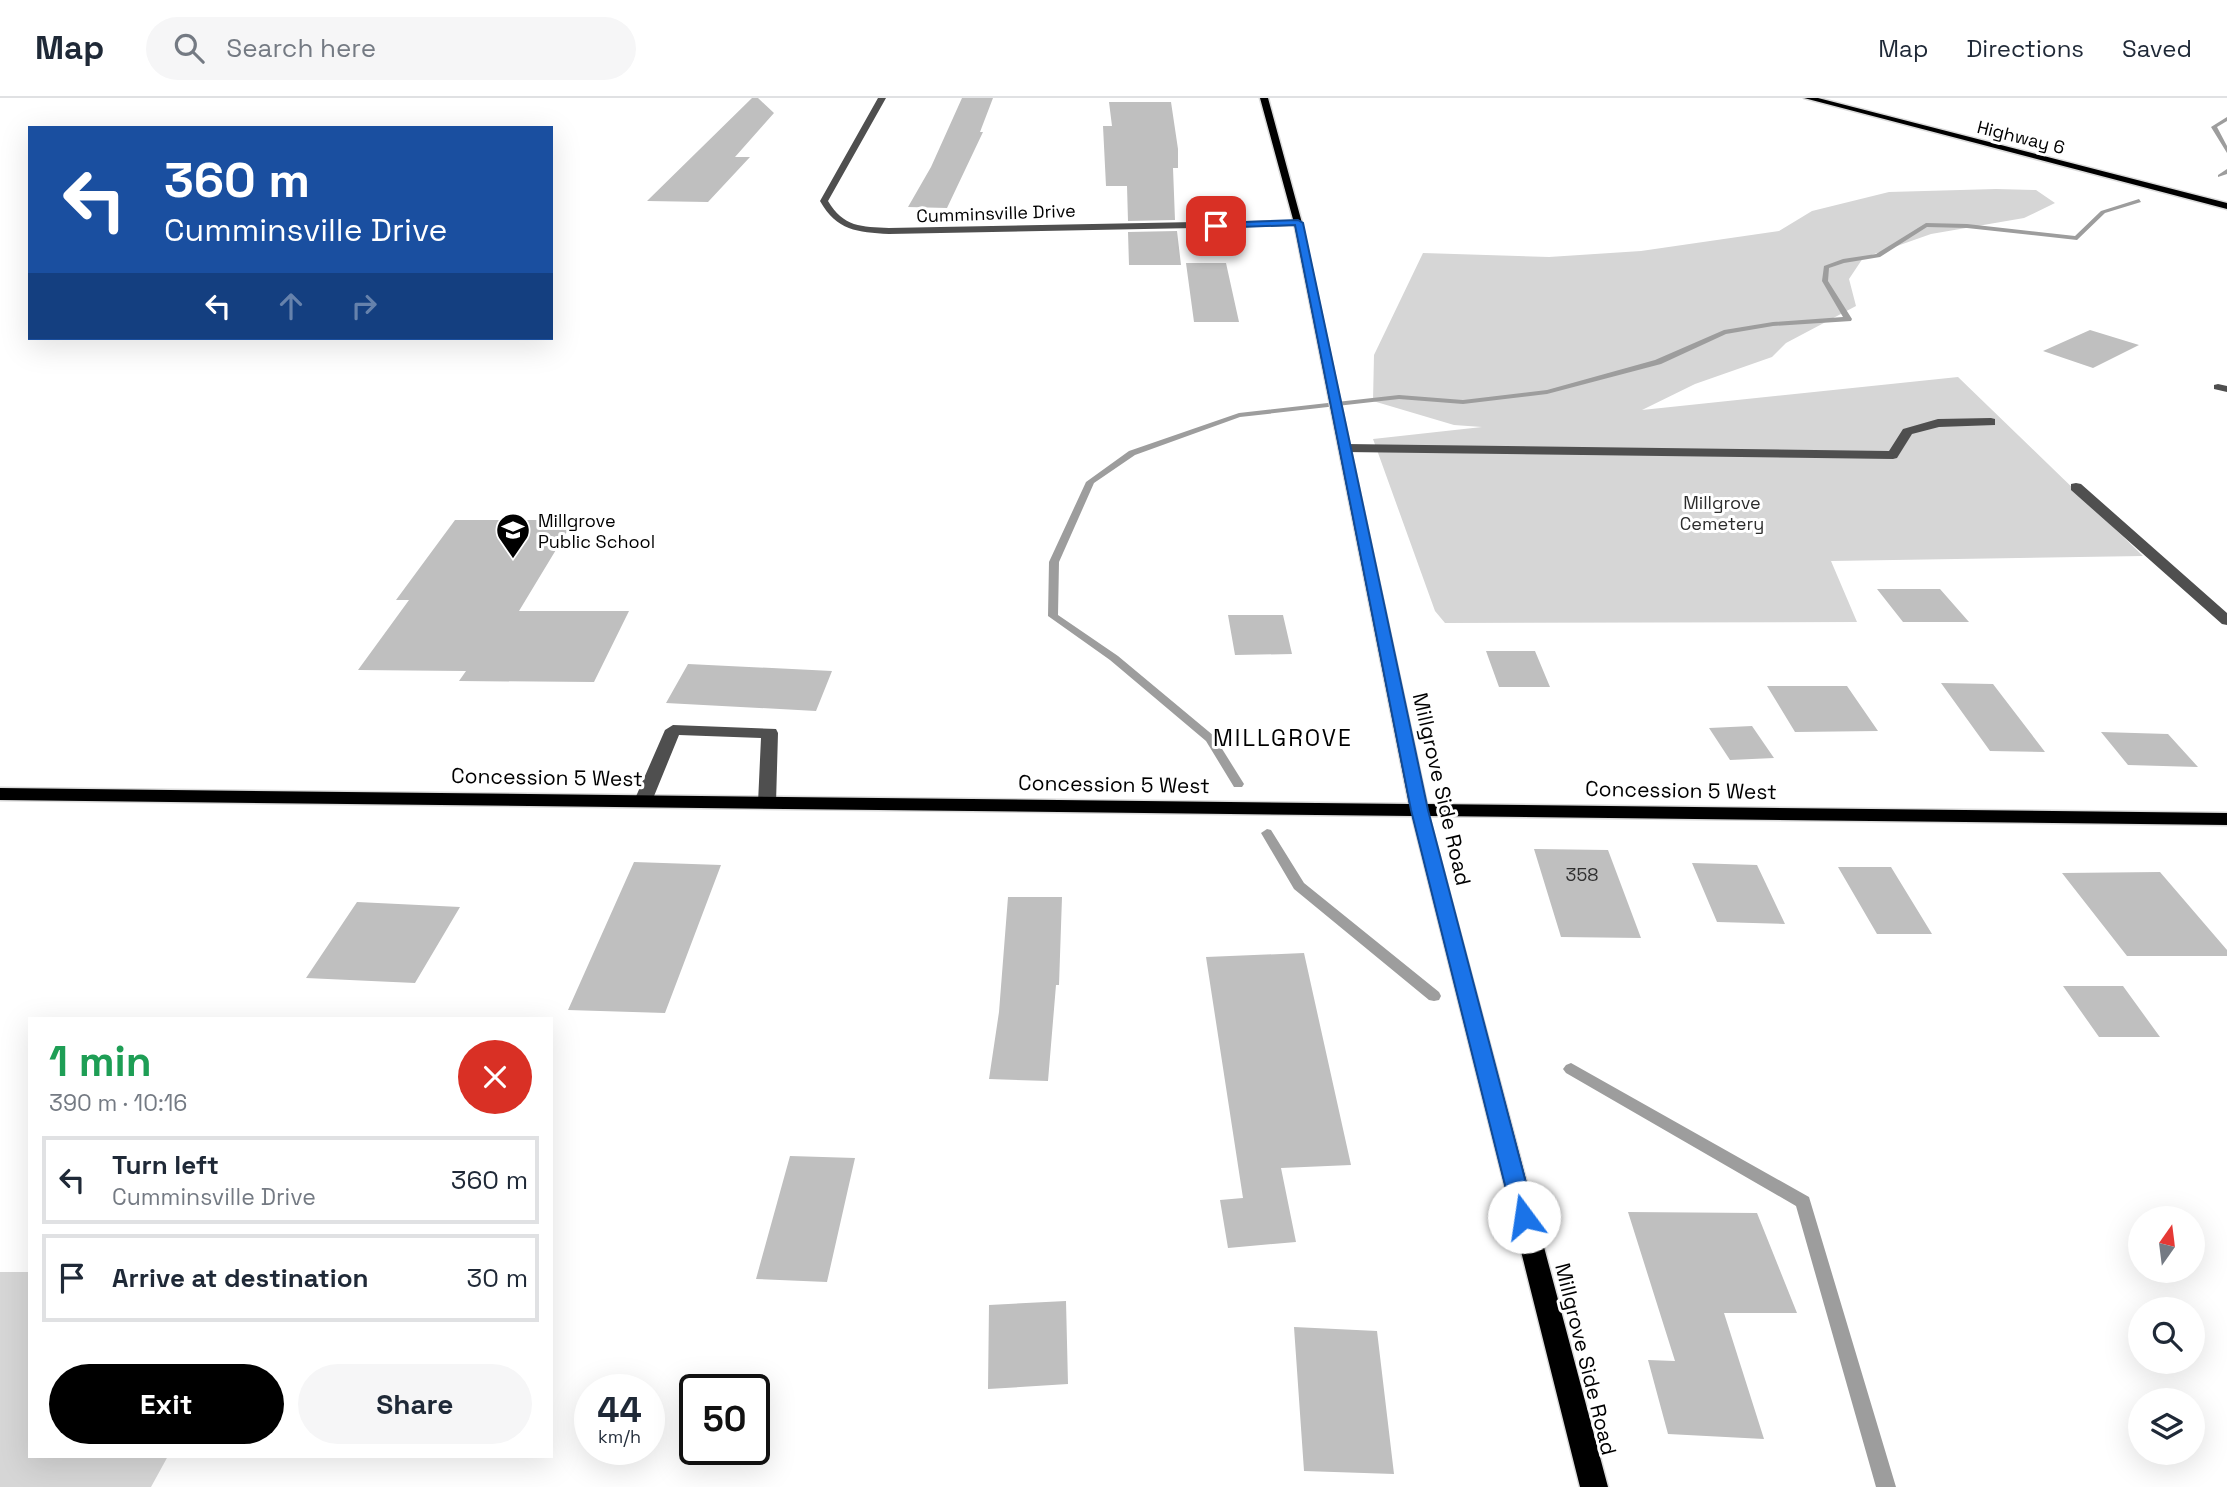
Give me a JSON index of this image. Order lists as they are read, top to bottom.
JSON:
{
  "streets": {
    "highway": ["Highway 6"],
    "main road": ["Concession 5 West", "Millgrove Side Road"],
    "street": ["Cumminsville Drive"]
  },
  "crossings": [
    ["Cumminsville Drive", "Millgrove Side Road"],
    ["Concession 5 West", "Millgrove Side Road"]
  ],
  "districts": ["MILLGROVE"],
  "parks": ["Millgrove Cemetery"],
  "places": {
    "school or university": ["Millgrove Public School"]
  },
  "house_numbers": ["358"],
  "north": "top",
  "page": {
    "header": "Map",
    "search": "Search here",
    "nav": ["Map", "Directions", "Saved"],
    "turn": ["360 m", "Cumminsville Drive"],
    "heading": ["1 min", "390 m · 10:16"],
    "list": [
      {
        "name": "Turn left",
        "note": "Cumminsville Drive",
        "value": "360 m"
      },
      {
        "name": "Arrive at destination",
        "value": "30 m"
      }
    ],
    "buttons": ["Exit", "Share"],
    "speed": "44 km/h",
    "limit": "50"
  }
}
